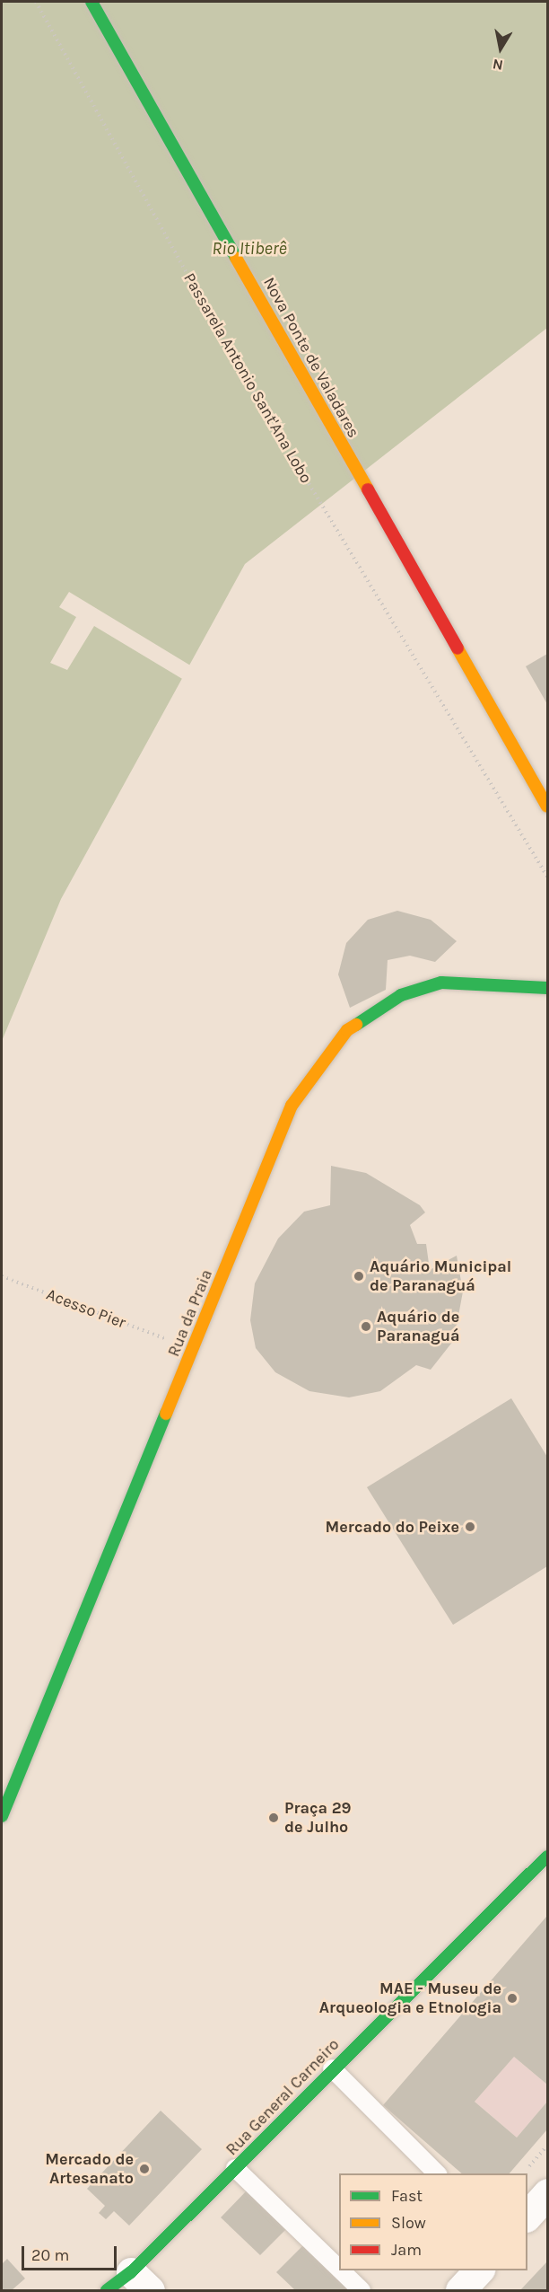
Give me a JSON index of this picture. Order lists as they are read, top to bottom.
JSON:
{
  "streets": {
    "street": ["Nova Ponte de Valadares", "Rua da Praia", "Rua General Carneiro"],
    "path": ["Passarela Antonio Sant'Ana Lobo", "Acesso Pier"]
  },
  "water": ["Rio Itiberê"],
  "places": [
    "Aquário Municipal de Paranaguá",
    "Aquário de Paranaguá",
    "Mercado do Peixe",
    "Praça 29 de Julho",
    "MAE - Museu de Arqueologia e Etnologia",
    "Mercado de Artesanato"
  ],
  "legend": ["Fast", "Slow", "Jam"],
  "scale_bar": "20 m",
  "north": "bottom"
}
